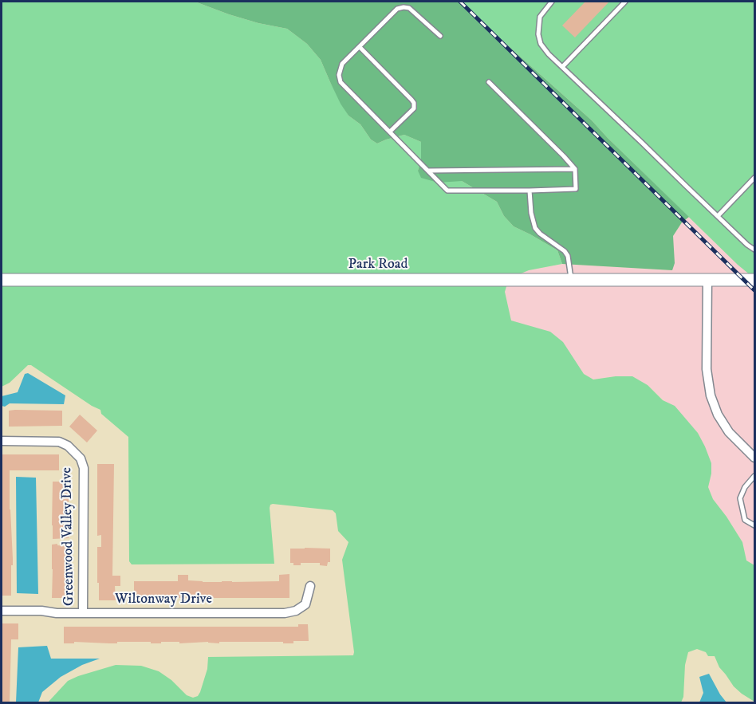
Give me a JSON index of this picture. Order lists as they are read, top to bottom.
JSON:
{
  "streets": {
    "street": ["Park Road", "Greenwood Valley Drive", "Wiltonway Drive"]
  },
  "crossings": [
    ["Greenwood Valley Drive", "Wiltonway Drive"]
  ]
}
